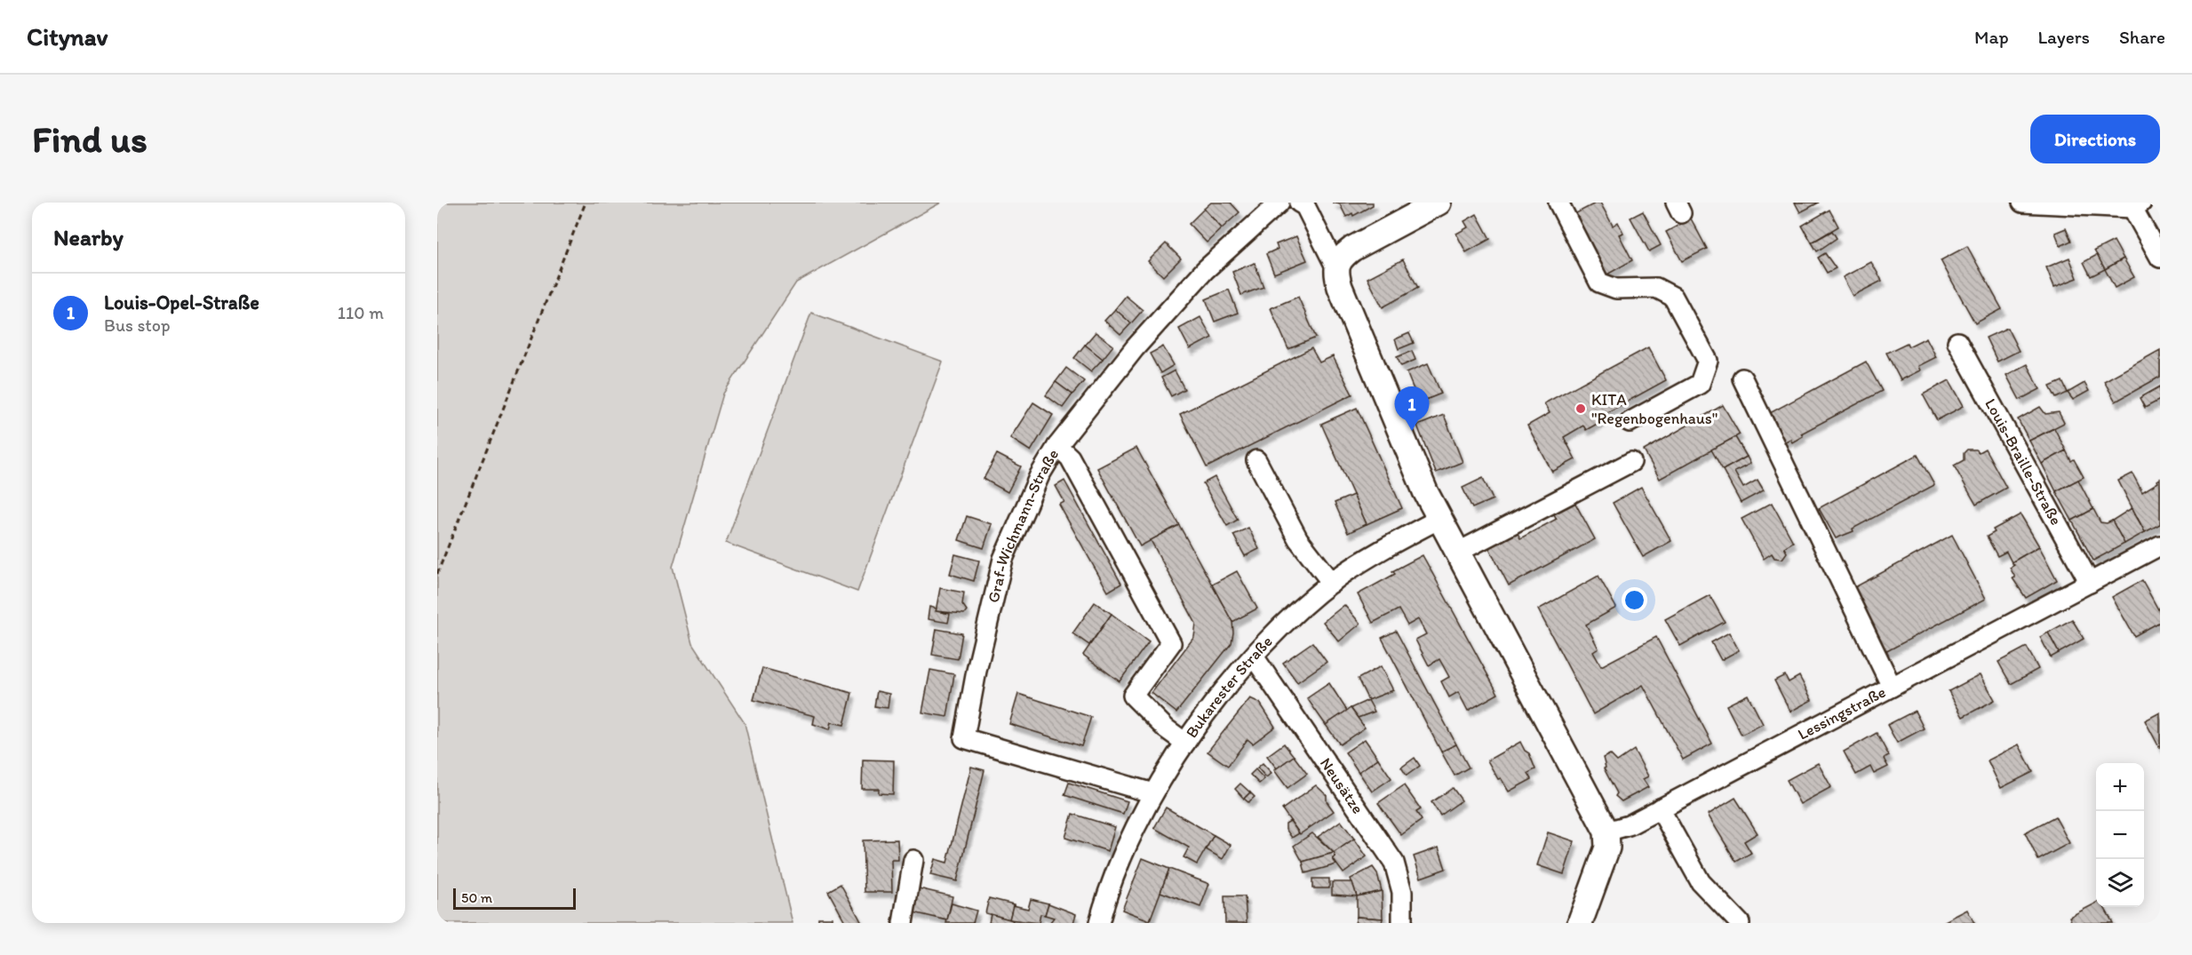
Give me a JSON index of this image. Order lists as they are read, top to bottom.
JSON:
{
  "streets": {
    "street": [
      "Louis-Braille-Straße",
      "Graf-Wichmann-Straße",
      "Bukarester Straße",
      "Lessingstraße",
      "Neusätze"
    ]
  },
  "crossings": [
    ["Louis-Braille-Straße", "Lessingstraße"],
    ["Graf-Wichmann-Straße", "Bukarester Straße"],
    ["Bukarester Straße", "Neusätze"]
  ],
  "places": ["KITA \"Regenbogenhaus\""],
  "scale_bar": "50 m",
  "page": {
    "header": "Citynav",
    "nav": ["Map", "Layers", "Share"],
    "buttons": "Directions",
    "title": "Find us",
    "heading": "Nearby",
    "list": [
      {
        "mark": "1",
        "name": "Louis-Opel-Straße",
        "note": "Bus stop",
        "value": "110 m"
      }
    ],
    "pins": "1",
    "map_buttons": ["+", "−"],
    "scale": "50 m"
  }
}
